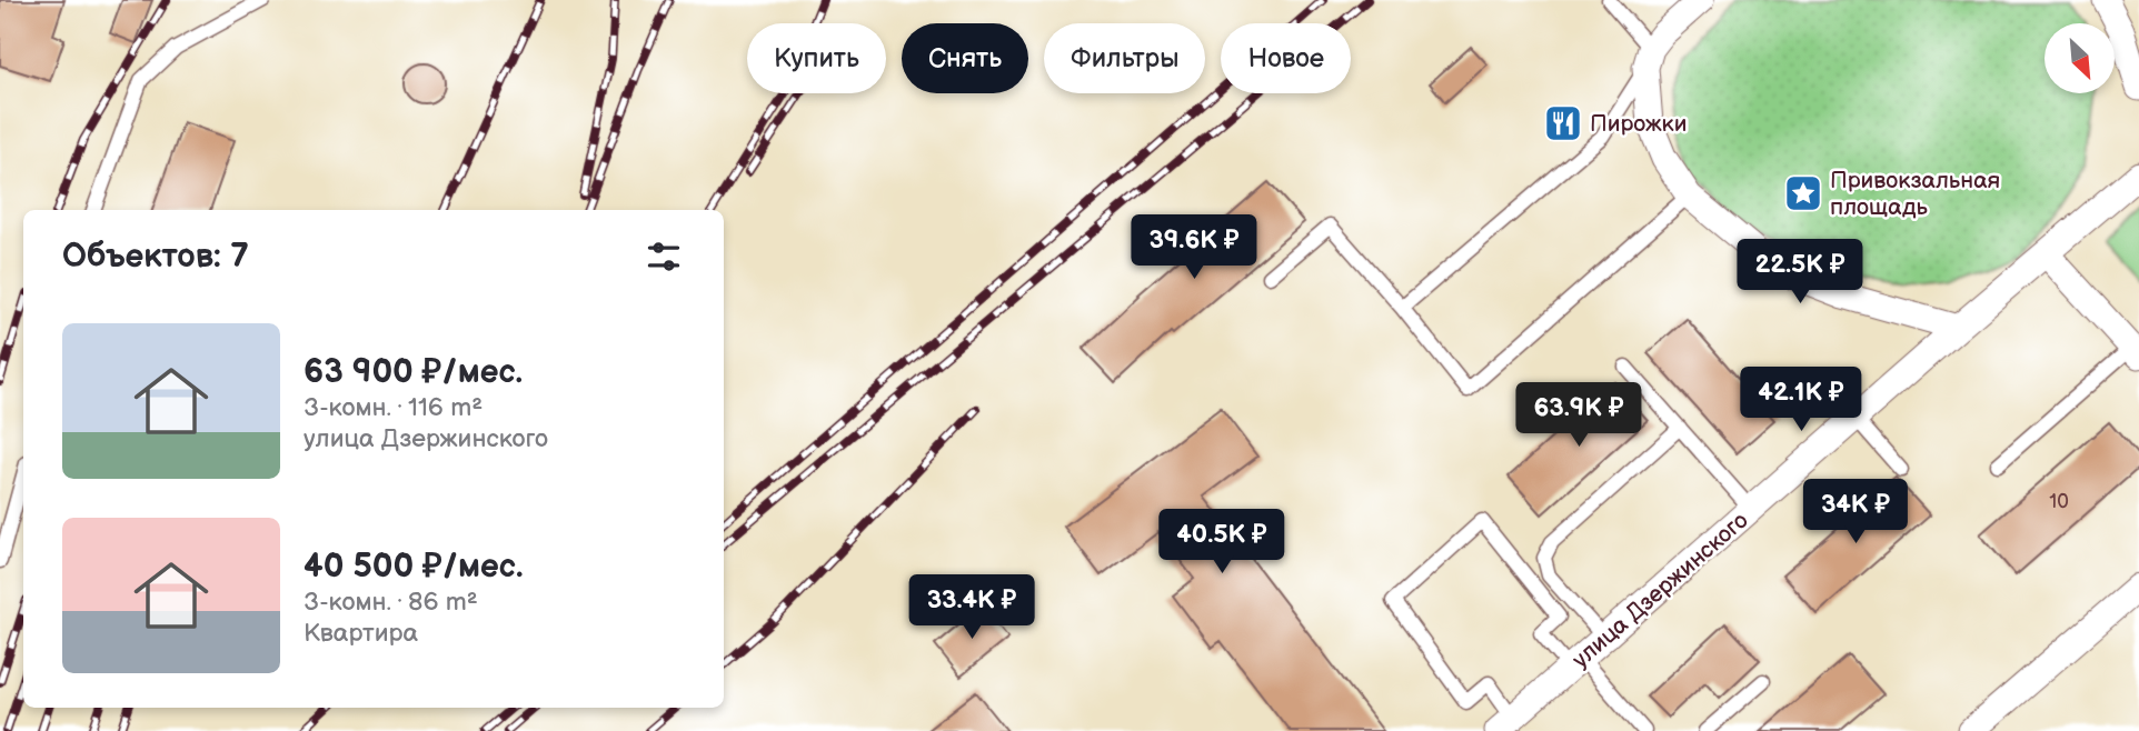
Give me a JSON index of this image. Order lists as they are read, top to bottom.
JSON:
{
  "streets": {
    "street": ["улица Дзержинского"]
  },
  "places": {
    "restaurant": ["Пирожки"],
    "place": ["Привокзальная площадь"]
  },
  "house_numbers": ["10"],
  "north": "bottom right",
  "page": {
    "chip": [
      "Купить",
      "Снять",
      "Фильтры",
      "Новое"
    ],
    "heading": "Объектов: 7",
    "price": [
      "39.6K ₽",
      "22.5K ₽",
      "42.1K ₽",
      "63.9K ₽",
      "34K ₽",
      "40.5K ₽",
      "33.4K ₽"
    ],
    "list": [
      {
        "name": "63 900 ₽/мес.",
        "note": "3-комн. · 116 m² · улица Дзержинского"
      },
      {
        "name": "40 500 ₽/мес.",
        "note": "3-комн. · 86 m² · Квартира"
      }
    ]
  }
}
